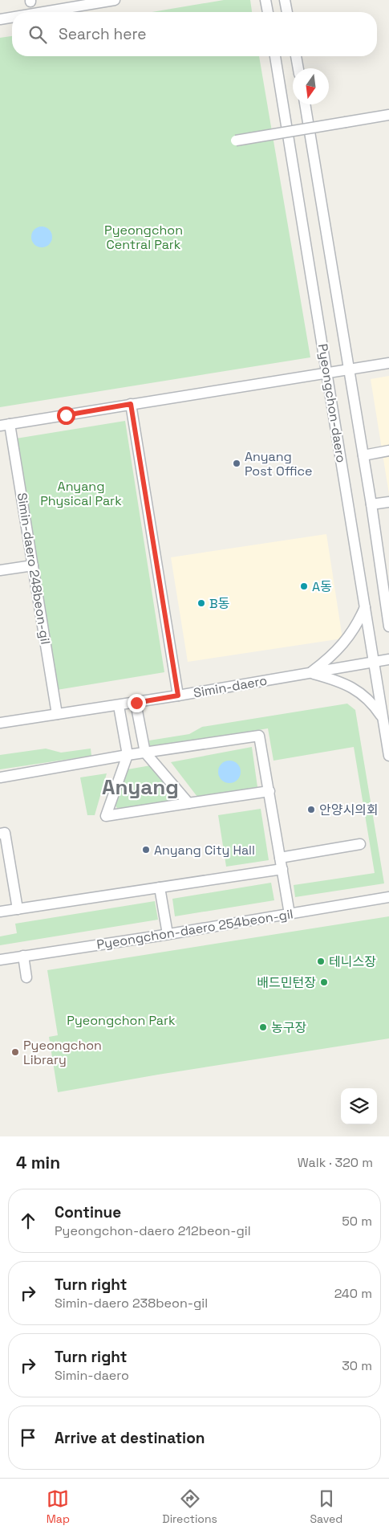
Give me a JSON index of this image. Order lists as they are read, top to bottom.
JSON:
{
  "streets": {
    "street": [
      "Pyeongchon-daero",
      "Simin-daero 248beon-gil",
      "Simin-daero",
      "Pyeongchon-daero 254beon-gil"
    ]
  },
  "crossings": [
    ["Pyeongchon-daero", "Simin-daero"],
    ["Simin-daero 248beon-gil", "Simin-daero"]
  ],
  "districts": ["Anyang"],
  "parks": ["Pyeongchon Central Park", "Anyang Physical Park", "Pyeongchon Park"],
  "places": [
    "Anyang Post Office",
    "A동",
    "B동",
    "안양시의회",
    "Anyang City Hall",
    "테니스장",
    "배드민턴장",
    "농구장",
    "Pyeongchon Library"
  ],
  "north": "bottom",
  "page": {
    "search": "Search here",
    "heading": ["4 min", "Walk · 320 m"],
    "list": [
      ["Continue", "Pyeongchon-daero 212beon-gil", "50 m"],
      ["Turn right", "Simin-daero 238beon-gil", "240 m"],
      ["Turn right", "Simin-daero", "30 m"],
      "Arrive at destination"
    ],
    "nav": ["Map", "Directions", "Saved"]
  }
}
